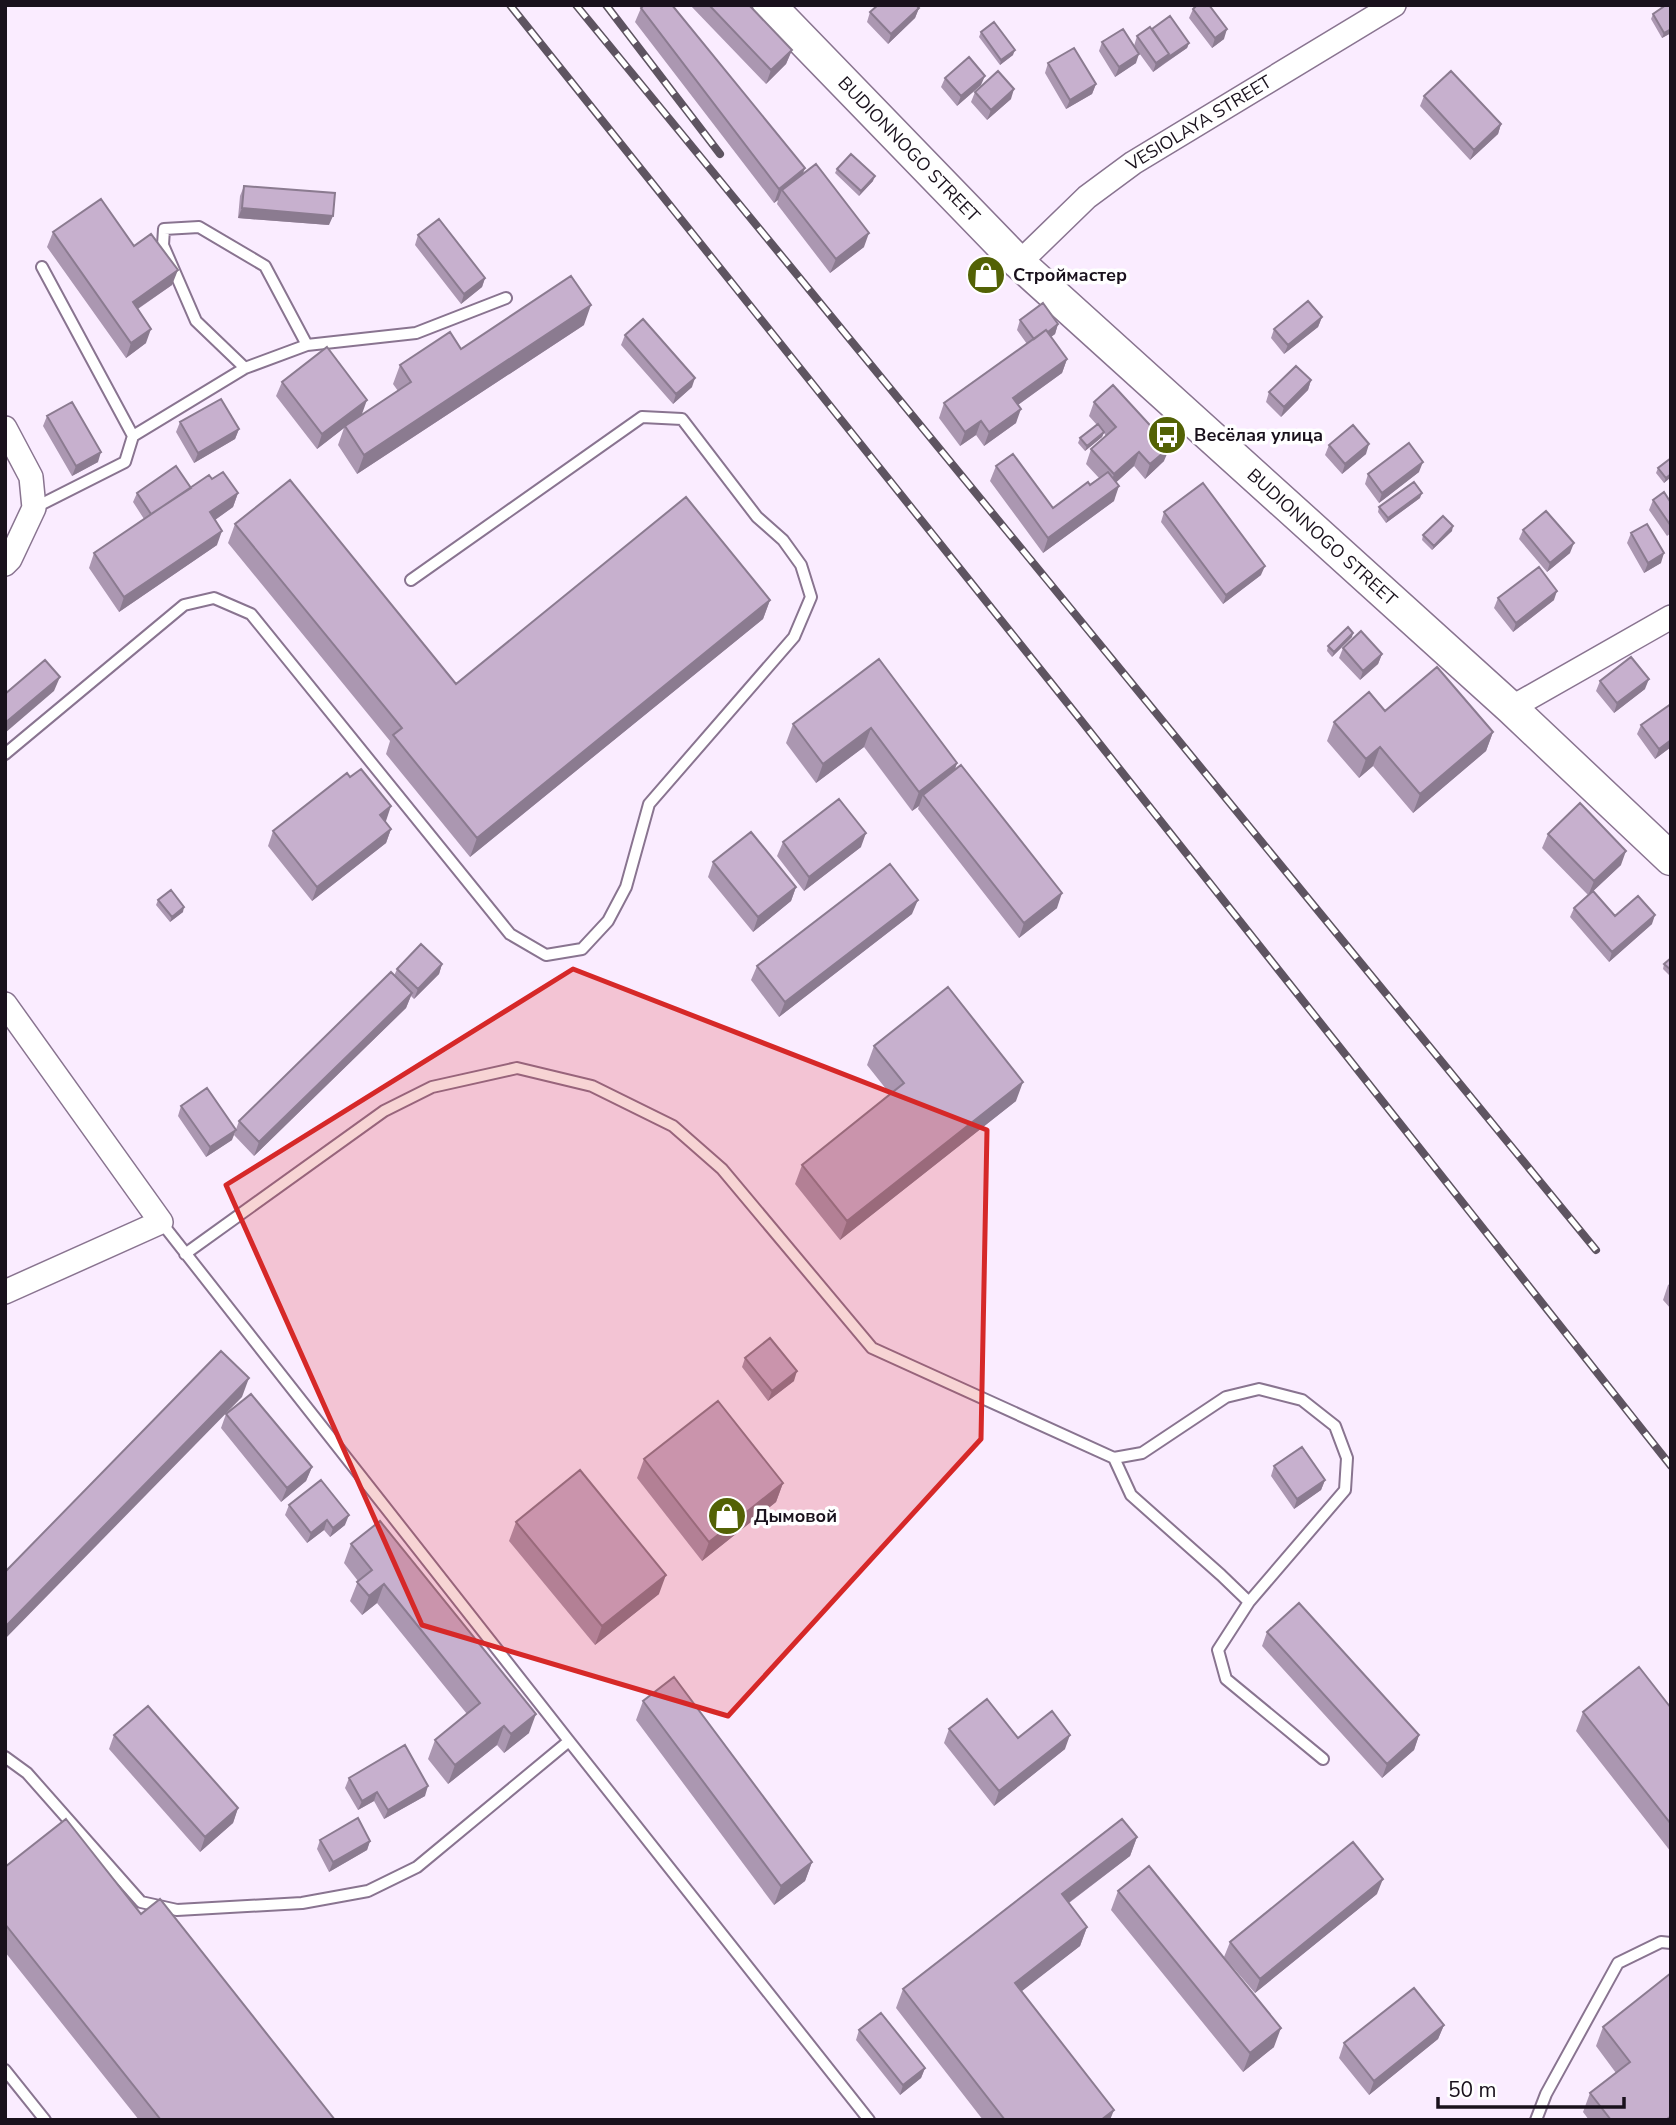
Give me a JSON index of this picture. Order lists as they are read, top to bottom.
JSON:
{
  "streets": {
    "street": ["VESIOLAYA STREET", "BUDIONNOGO STREET"]
  },
  "crossings": [
    ["VESIOLAYA STREET", "BUDIONNOGO STREET"]
  ],
  "places": {
    "shop": ["Строймастер", "Дымовой"],
    "bus stop": ["Весёлая улица"]
  },
  "scale_bar": "50 m"
}
